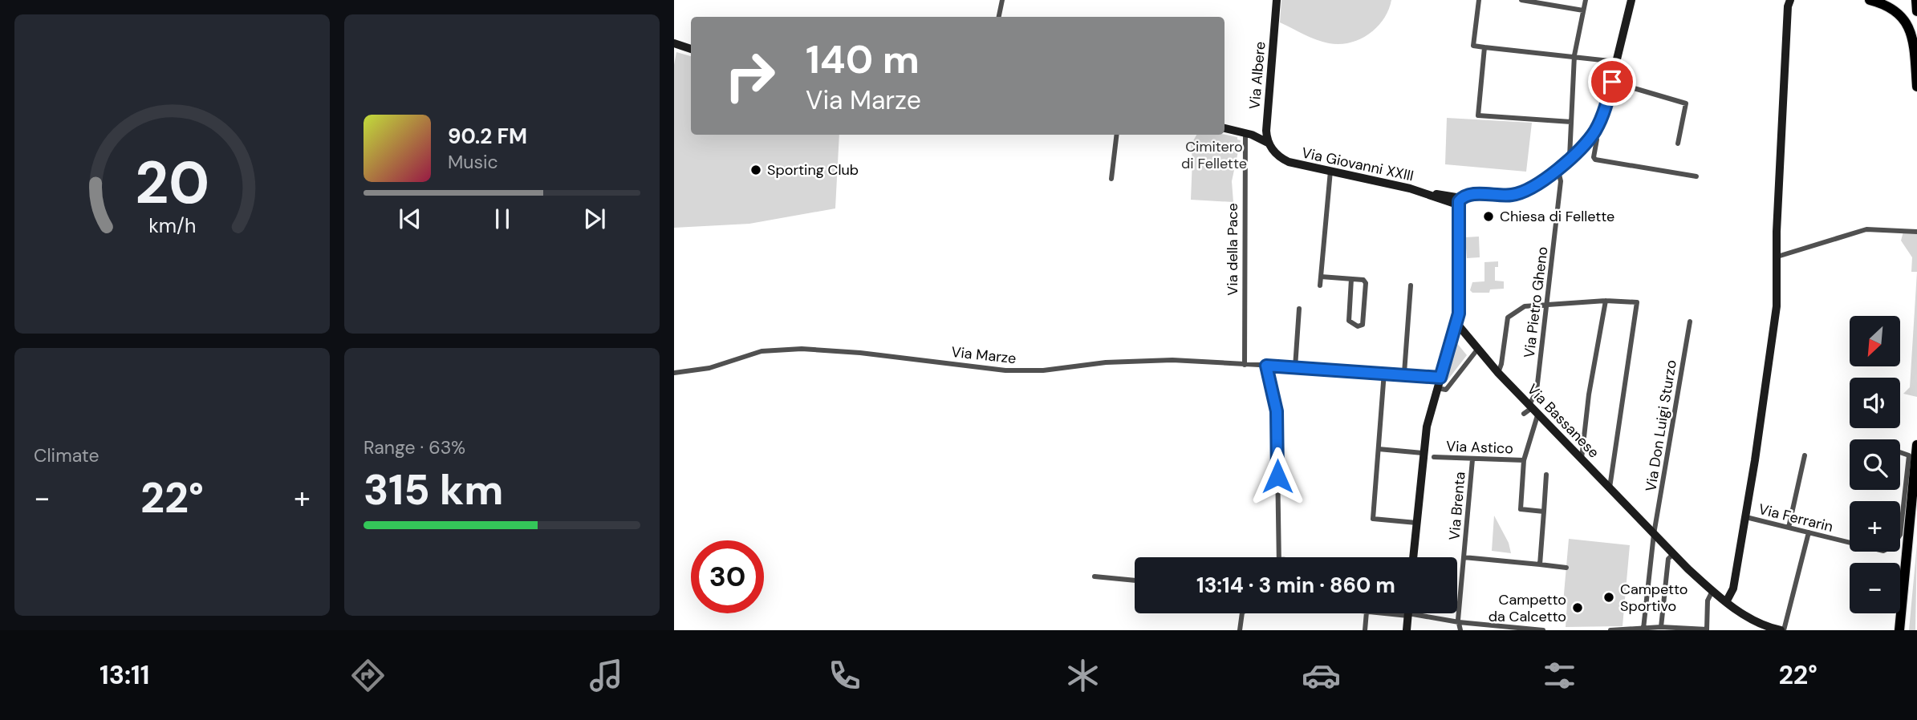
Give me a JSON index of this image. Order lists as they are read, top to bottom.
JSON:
{
  "streets": {
    "street": [
      "Via Albere",
      "Via Giovanni XXIII",
      "Via della Pace",
      "Via Pietro Gheno",
      "Via Marze",
      "Via Bassanese",
      "Via Don Luigi Sturzo",
      "Via Astico",
      "Via Brenta",
      "Via Ferrarin"
    ]
  },
  "crossings": [
    ["Via Albere", "Via Giovanni XXIII"],
    ["Via Giovanni XXIII", "Via Pietro Gheno"],
    ["Via della Pace", "Via Marze"],
    ["Via Pietro Gheno", "Via Bassanese"],
    ["Via Pietro Gheno", "Via Astico"],
    ["Via Bassanese", "Via Don Luigi Sturzo"],
    ["Via Astico", "Via Brenta"]
  ],
  "parks": ["Cimitero di Fellette"],
  "places": [
    "Sporting Club",
    "Chiesa di Fellette",
    "Campetto Sportivo",
    "Campetto da Calcetto"
  ],
  "north": "bottom left",
  "page": {
    "turn": ["140 m", "Via Marze"],
    "song": ["90.2 FM", "Music"],
    "map_buttons": ["+", "−"],
    "tile": [
      "Climate",
      ["Range · 63%", "315 km"]
    ],
    "heat": ["−", "22°", "+"],
    "limit": "30",
    "trip": "13:14 · 3 min · 860 m",
    "tabs": ["13:11", "22°"],
    "gauge": ["20", "km/h"]
  }
}
